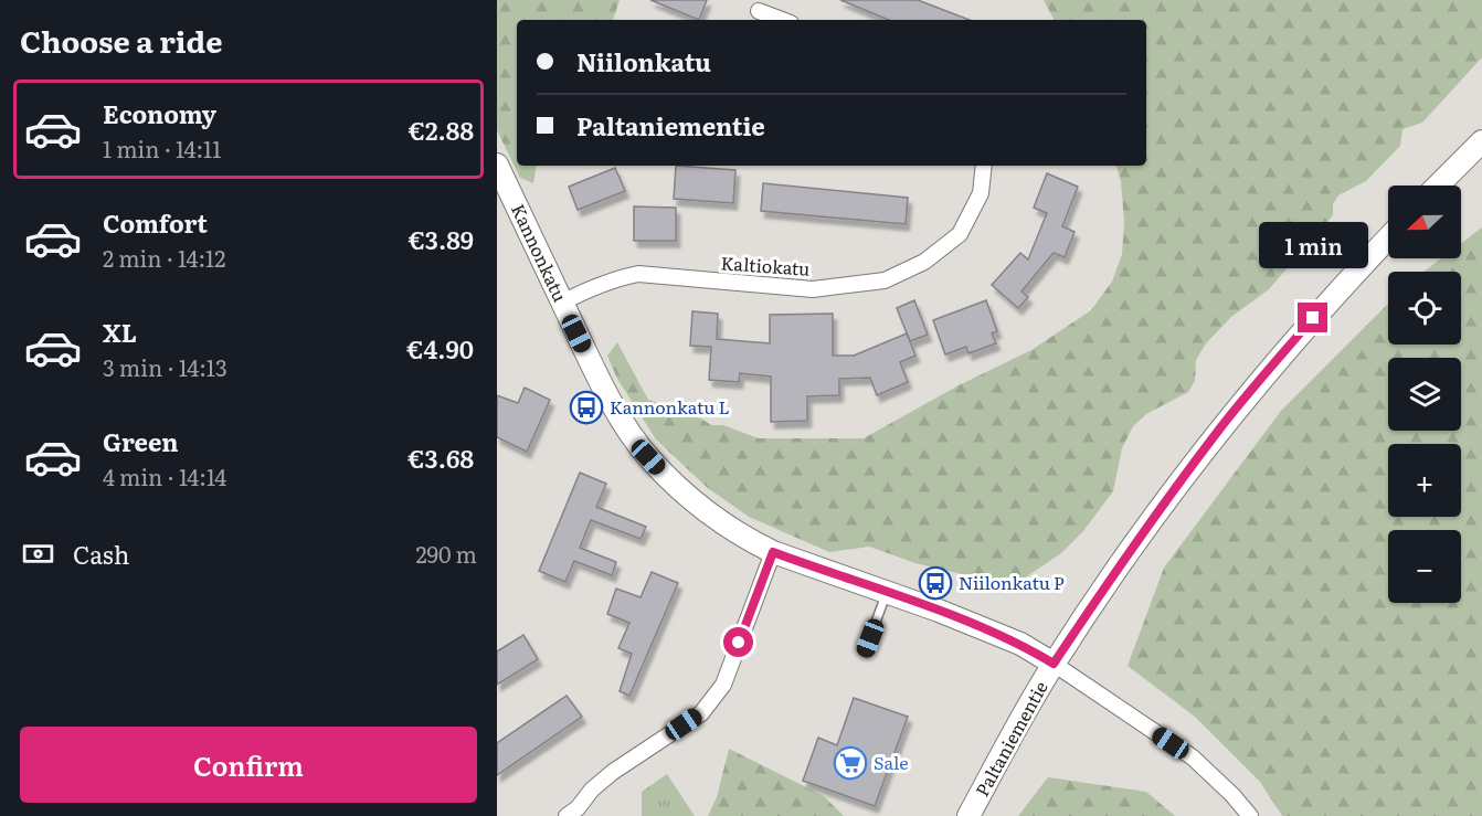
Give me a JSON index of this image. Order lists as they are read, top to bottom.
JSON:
{
  "streets": {
    "street": ["Kannonkatu", "Kaltiokatu", "Paltaniementie"]
  },
  "crossings": [
    ["Kannonkatu", "Kaltiokatu"],
    ["Kannonkatu", "Paltaniementie"]
  ],
  "places": {
    "bus stop": ["Kannonkatu L", "Niilonkatu P"],
    "supermarket": ["Sale"]
  },
  "north": "left",
  "page": {
    "heading": "Choose a ride",
    "banner": ["Niilonkatu", "Paltaniementie"],
    "list": [
      {
        "name": "Economy",
        "note": "1 min · 14:11",
        "value": "€2.88"
      },
      {
        "name": "Comfort",
        "note": "2 min · 14:12",
        "value": "€3.89"
      },
      {
        "name": "XL",
        "note": "3 min · 14:13",
        "value": "€4.90"
      },
      {
        "name": "Green",
        "note": "4 min · 14:14",
        "value": "€3.68"
      }
    ],
    "map_buttons": ["+", "−"],
    "bubble": "1 min",
    "pay": ["Cash", "290 m"],
    "buttons": "Confirm"
  }
}
